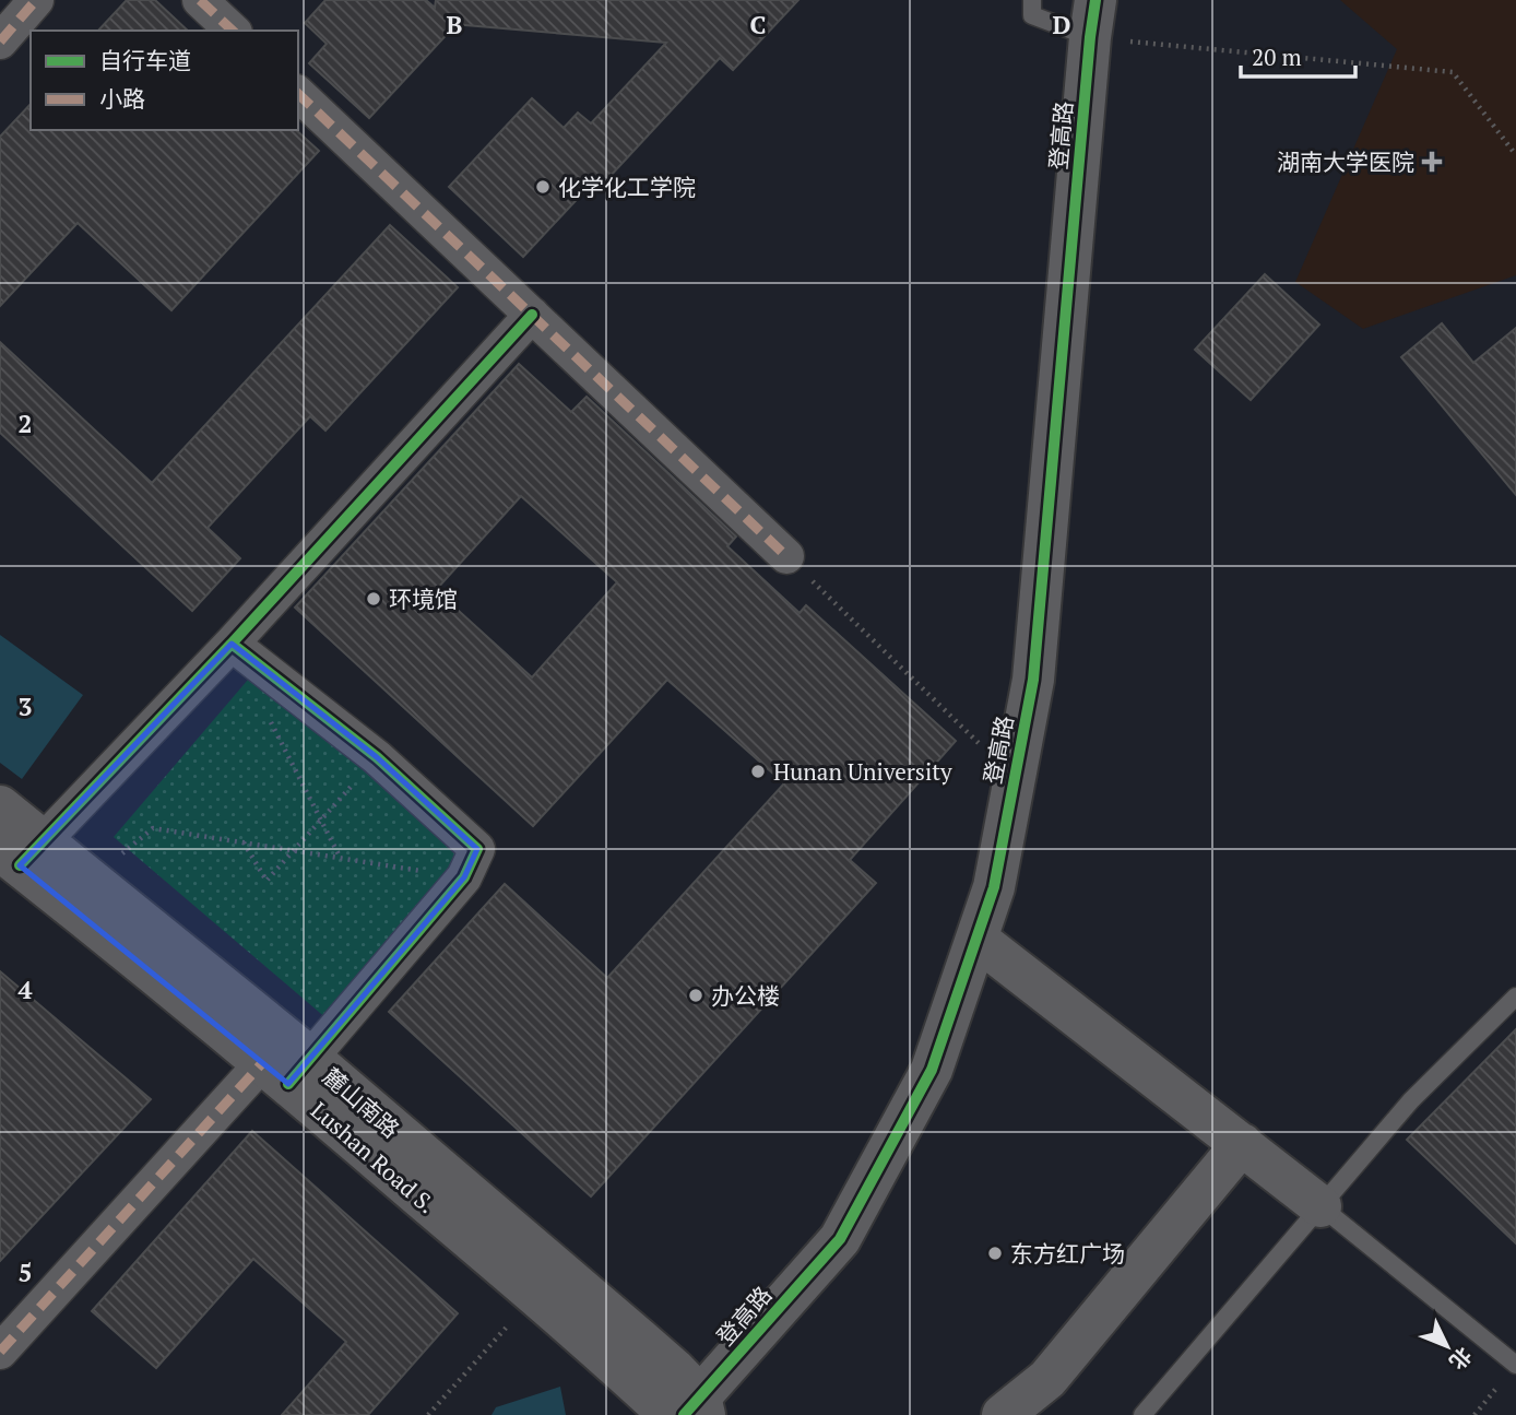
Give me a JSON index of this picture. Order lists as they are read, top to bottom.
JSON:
{
  "streets": {
    "street": ["登高路", "麓山南路", "Lushan Road S."]
  },
  "crossings": [
    ["登高路", "麓山南路"],
    ["登高路", "Lushan Road S."],
    ["麓山南路", "Lushan Road S."]
  ],
  "places": {
    "health": ["湖南大学医院"],
    "other": [
      "化学化工学院",
      "环境馆",
      "Hunan University",
      "办公楼",
      "东方红广场"
    ]
  },
  "legend": ["自行车道", "小路"],
  "scale_bar": "20 m",
  "north": "bottom right",
  "grid": {
    "columns": ["B", "C", "D"],
    "rows": [
      "2",
      "3",
      "4",
      "5"
    ]
  }
}
